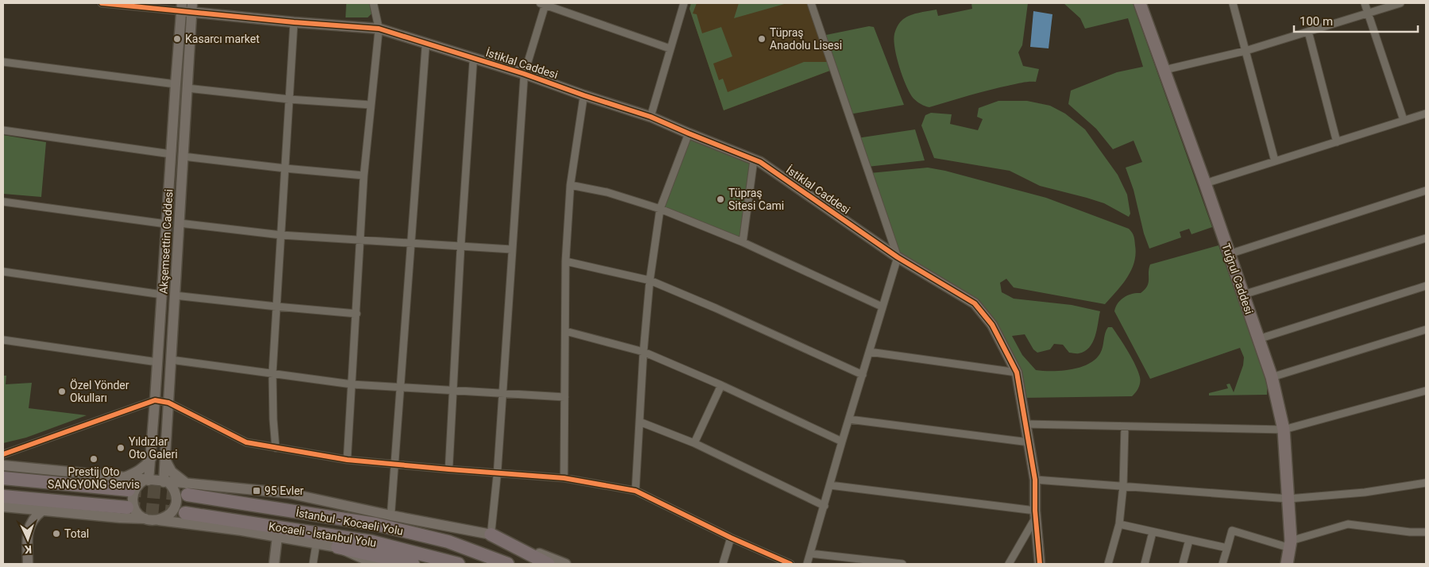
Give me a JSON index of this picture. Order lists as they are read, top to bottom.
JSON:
{
  "streets": {
    "highway": ["İstanbul - Kocaeli Yolu", "Kocaeli - İstanbul Yolu"],
    "main road": ["İstiklal Caddesi", "Akşemsettin Caddesi", "Tuğrul Caddesi"]
  },
  "crossings": [
    ["İstiklal Caddesi", "Akşemsettin Caddesi"]
  ],
  "places": {
    "other": [
      "Kasarcı market",
      "Tüpraş Anadolu Lisesi",
      "Tüpraş Sitesi Cami",
      "Özel Yönder Okulları",
      "Yıldızlar Oto Galeri",
      "Prestij Oto SANGYONG Servis",
      "Total"
    ],
    "transit": ["95 Evler"]
  },
  "scale_bar": "100 m",
  "north": "bottom"
}
